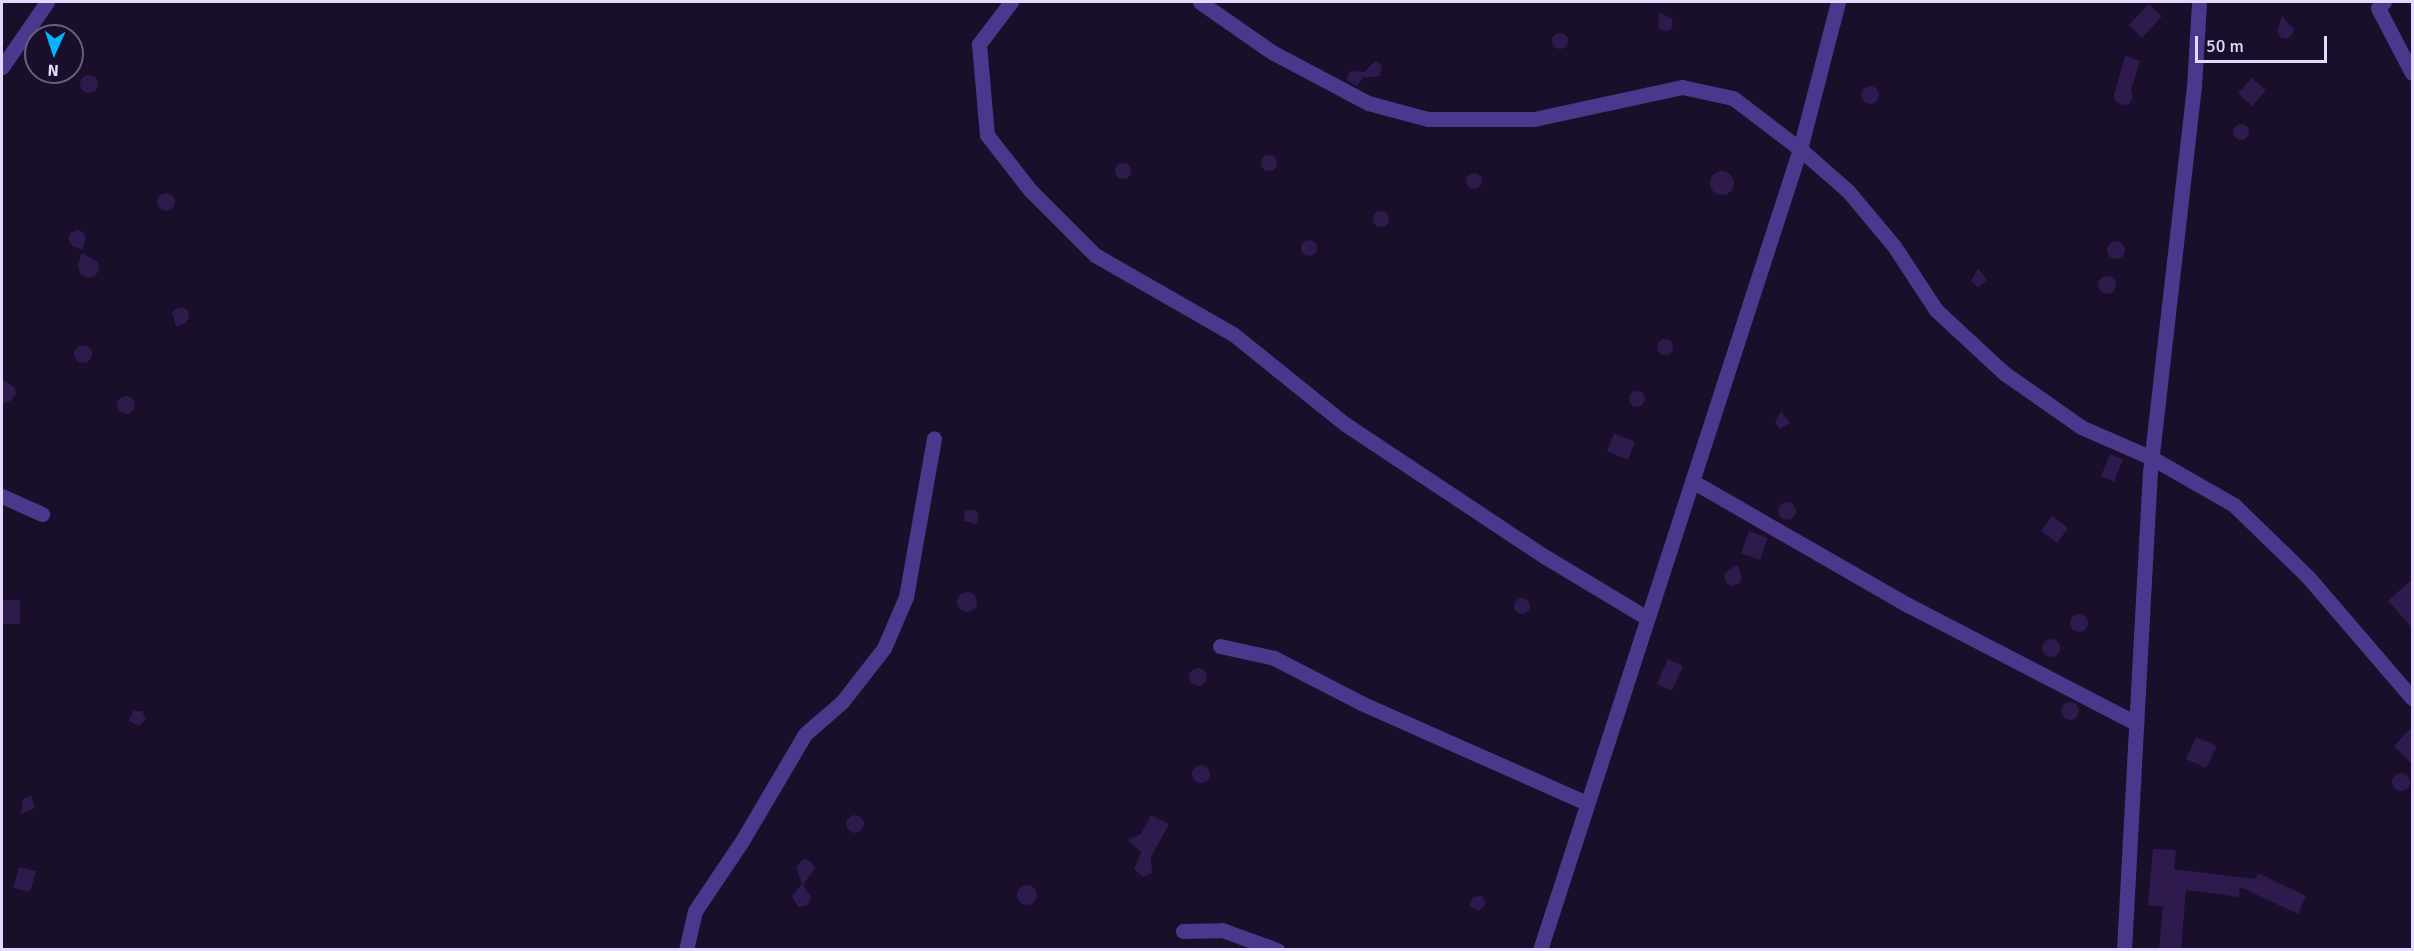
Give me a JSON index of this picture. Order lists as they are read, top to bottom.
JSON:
{
  "scale_bar": "50 m",
  "north": "bottom"
}
